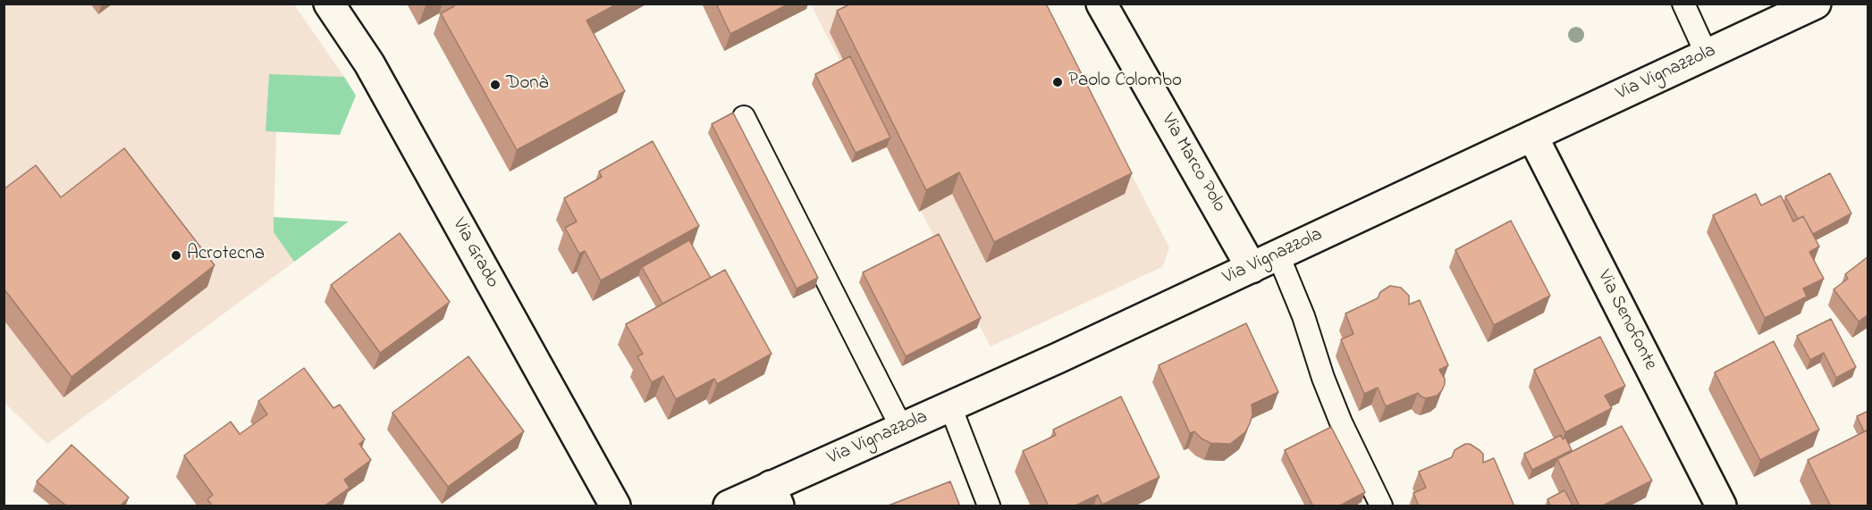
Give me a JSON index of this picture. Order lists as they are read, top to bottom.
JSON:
{
  "streets": {
    "street": [
      "Via Vignazzola",
      "Via Marco Polo",
      "Via Grado",
      "Via Senofonte"
    ]
  },
  "crossings": [
    ["Via Vignazzola", "Via Marco Polo"],
    ["Via Vignazzola", "Via Senofonte"]
  ],
  "places": ["Paolo Colombo", "Donà", "Acrotecna"]
}
